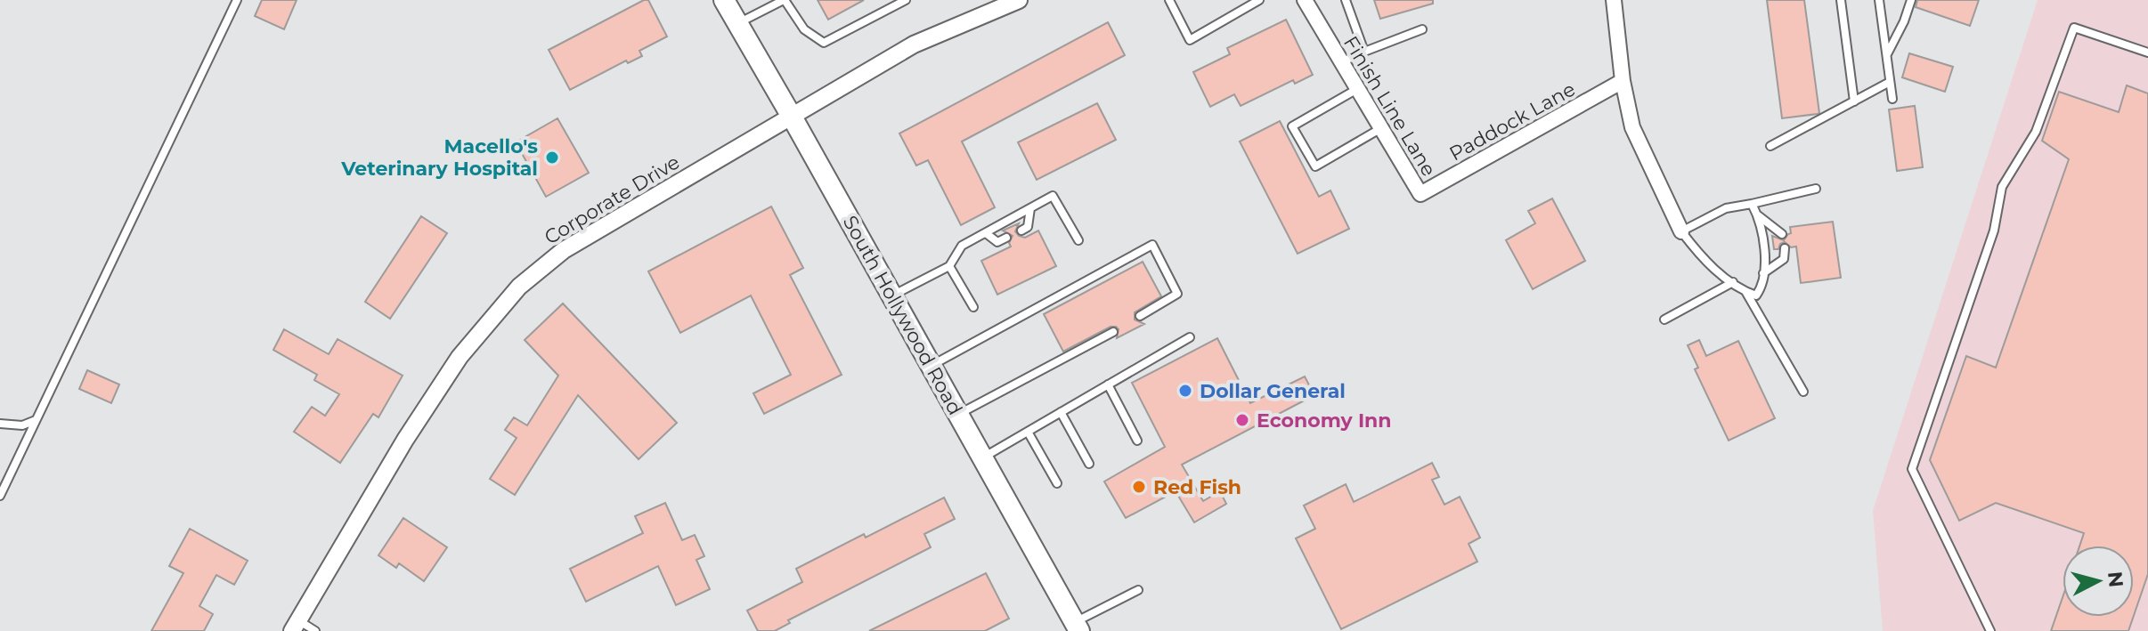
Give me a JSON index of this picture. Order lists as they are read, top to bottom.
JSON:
{
  "streets": {
    "main road": ["South Hollywood Road"],
    "street": ["Finish Line Lane", "Paddock Lane", "Corporate Drive"]
  },
  "crossings": [
    ["Finish Line Lane", "Paddock Lane"],
    ["Corporate Drive", "South Hollywood Road"]
  ],
  "places": [
    "Macello's Veterinary Hospital",
    "Dollar General",
    "Economy Inn",
    "Red Fish"
  ],
  "north": "right"
}
